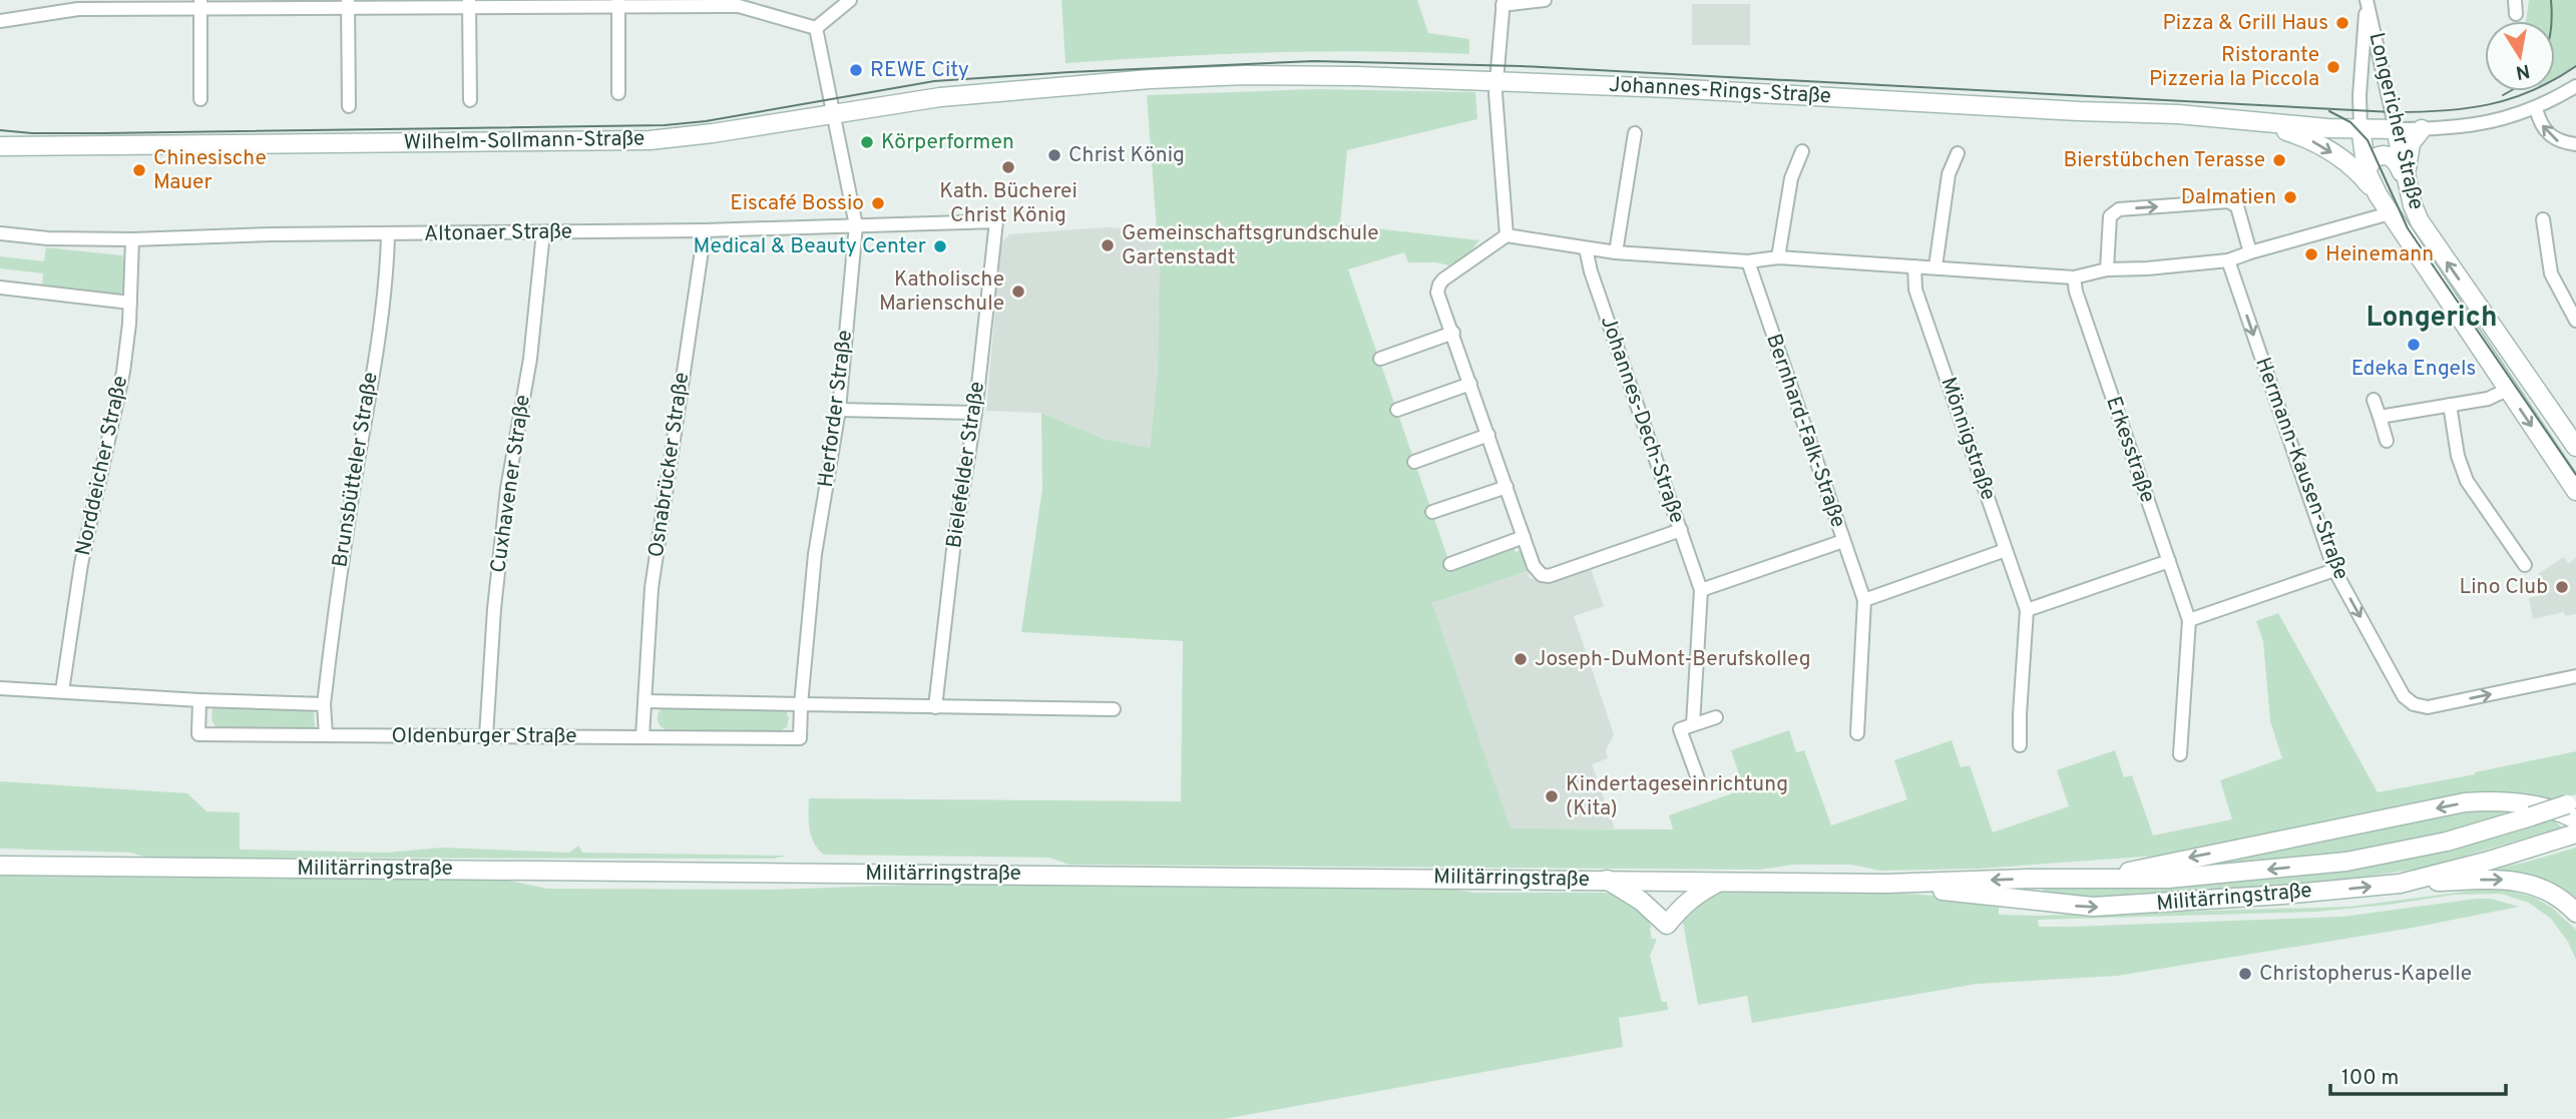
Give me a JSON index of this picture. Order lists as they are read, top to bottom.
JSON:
{
  "streets": {
    "main road": [
      "Johannes-Rings-Straße",
      "Longericher Straße",
      "Wilhelm-Sollmann-Straße",
      "Militärringstraße"
    ],
    "street": [
      "Altonaer Straße",
      "Herforder Straße",
      "Johannes-Dech-Straße",
      "Bernhard-Falk-Straße",
      "Mönnigstraße",
      "Erkesstraße",
      "Osnabrücker Straße",
      "Bielefelder Straße",
      "Norddeicher Straße",
      "Hermann-Kausen-Straße",
      "Brunsbütteler Straße",
      "Cuxhavener Straße",
      "Oldenburger Straße"
    ]
  },
  "crossings": [
    ["Johannes-Rings-Straße", "Longericher Straße"],
    ["Johannes-Rings-Straße", "Wilhelm-Sollmann-Straße"],
    ["Wilhelm-Sollmann-Straße", "Herforder Straße"],
    ["Altonaer Straße", "Herforder Straße"],
    ["Altonaer Straße", "Osnabrücker Straße"],
    ["Altonaer Straße", "Bielefelder Straße"],
    ["Altonaer Straße", "Norddeicher Straße"],
    ["Altonaer Straße", "Brunsbütteler Straße"],
    ["Altonaer Straße", "Cuxhavener Straße"],
    ["Herforder Straße", "Oldenburger Straße"],
    ["Cuxhavener Straße", "Oldenburger Straße"]
  ],
  "one_way": ["Hermann-Kausen-Straße"],
  "districts": ["Longerich"],
  "places": [
    "Pizza & Grill Haus",
    "Ristorante Pizzeria la Piccola",
    "REWE City",
    "Körperformen",
    "Christ König",
    "Bierstübchen Terasse",
    "Kath. Bücherei Christ König",
    "Chinesische Mauer",
    "Dalmatien",
    "Eiscafé Bossio",
    "Gemeinschaftsgrundschule Gartenstadt",
    "Medical & Beauty Center",
    "Heinemann",
    "Katholische Marienschule",
    "Edeka Engels",
    "Lino Club",
    "Joseph-DuMont-Berufskolleg",
    "Kindertageseinrichtung (Kita)",
    "Christopherus-Kapelle"
  ],
  "scale_bar": "100 m",
  "north": "bottom"
}
